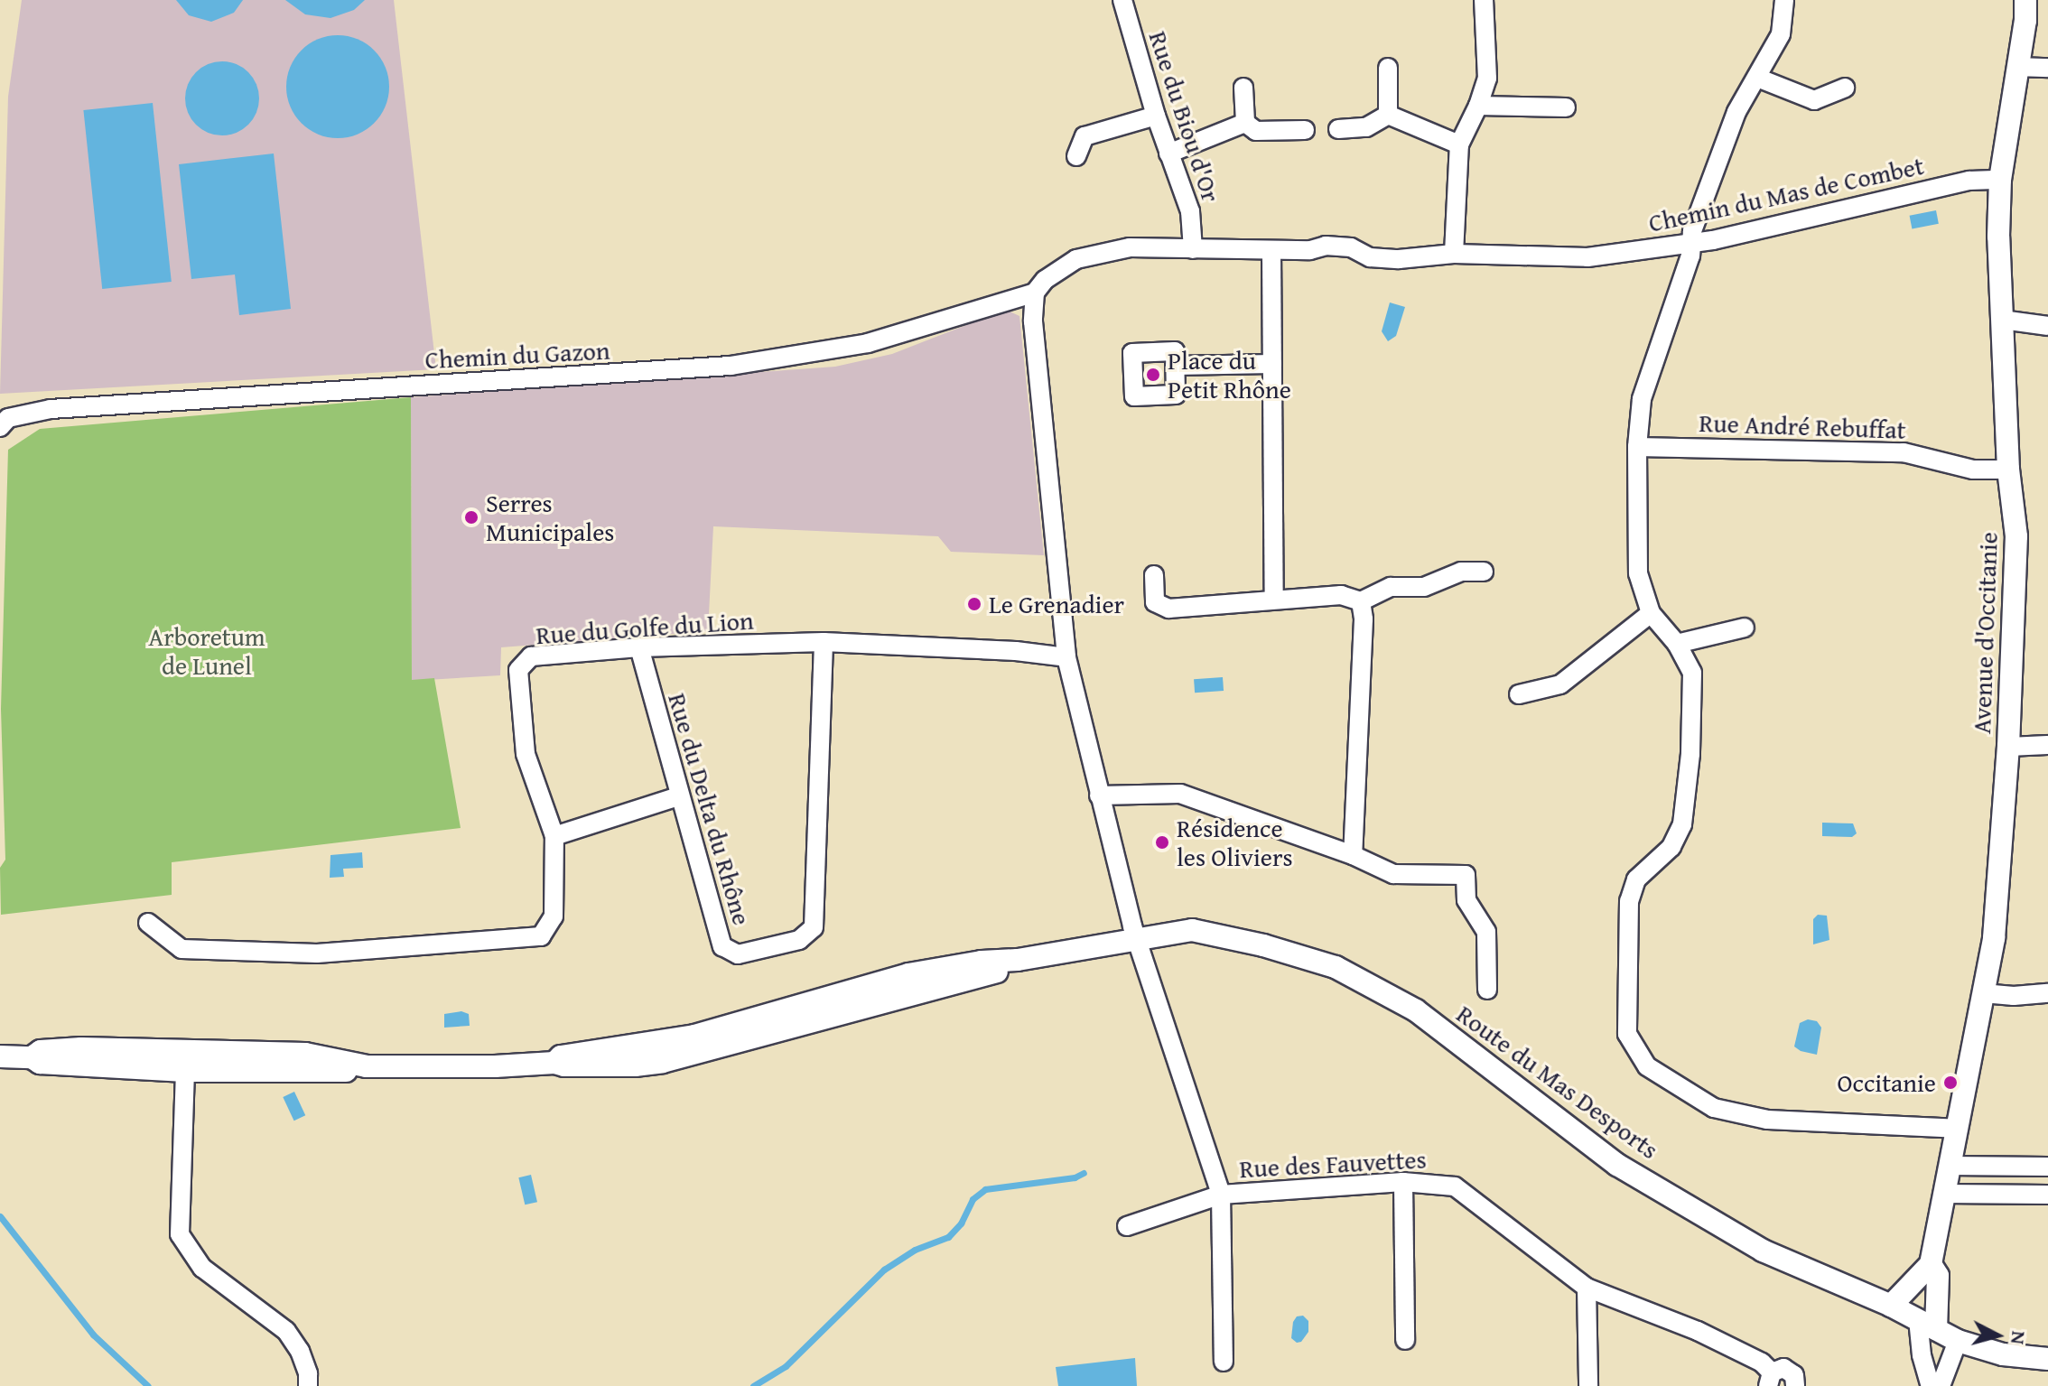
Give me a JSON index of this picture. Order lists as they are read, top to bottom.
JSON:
{
  "streets": {
    "street": [
      "Rue du Biou d'Or",
      "Chemin du Mas de Combet",
      "Chemin du Gazon",
      "Rue André Rebuffat",
      "Rue du Golfe du Lion",
      "Avenue d'Occitanie",
      "Rue du Delta du Rhône",
      "Route du Mas Desports",
      "Rue des Fauvettes"
    ]
  },
  "crossings": [
    ["Rue du Biou d'Or", "Chemin du Mas de Combet"],
    ["Chemin du Mas de Combet", "Chemin du Gazon"],
    ["Chemin du Mas de Combet", "Avenue d'Occitanie"],
    ["Rue André Rebuffat", "Avenue d'Occitanie"],
    ["Rue du Golfe du Lion", "Rue du Delta du Rhône"],
    ["Avenue d'Occitanie", "Route du Mas Desports"]
  ],
  "parks": ["Arboretum de Lunel"],
  "places": [
    "Place du Petit Rhône",
    "Serres Municipales",
    "Le Grenadier",
    "Résidence les Oliviers",
    "Occitanie"
  ],
  "north": "right"
}
